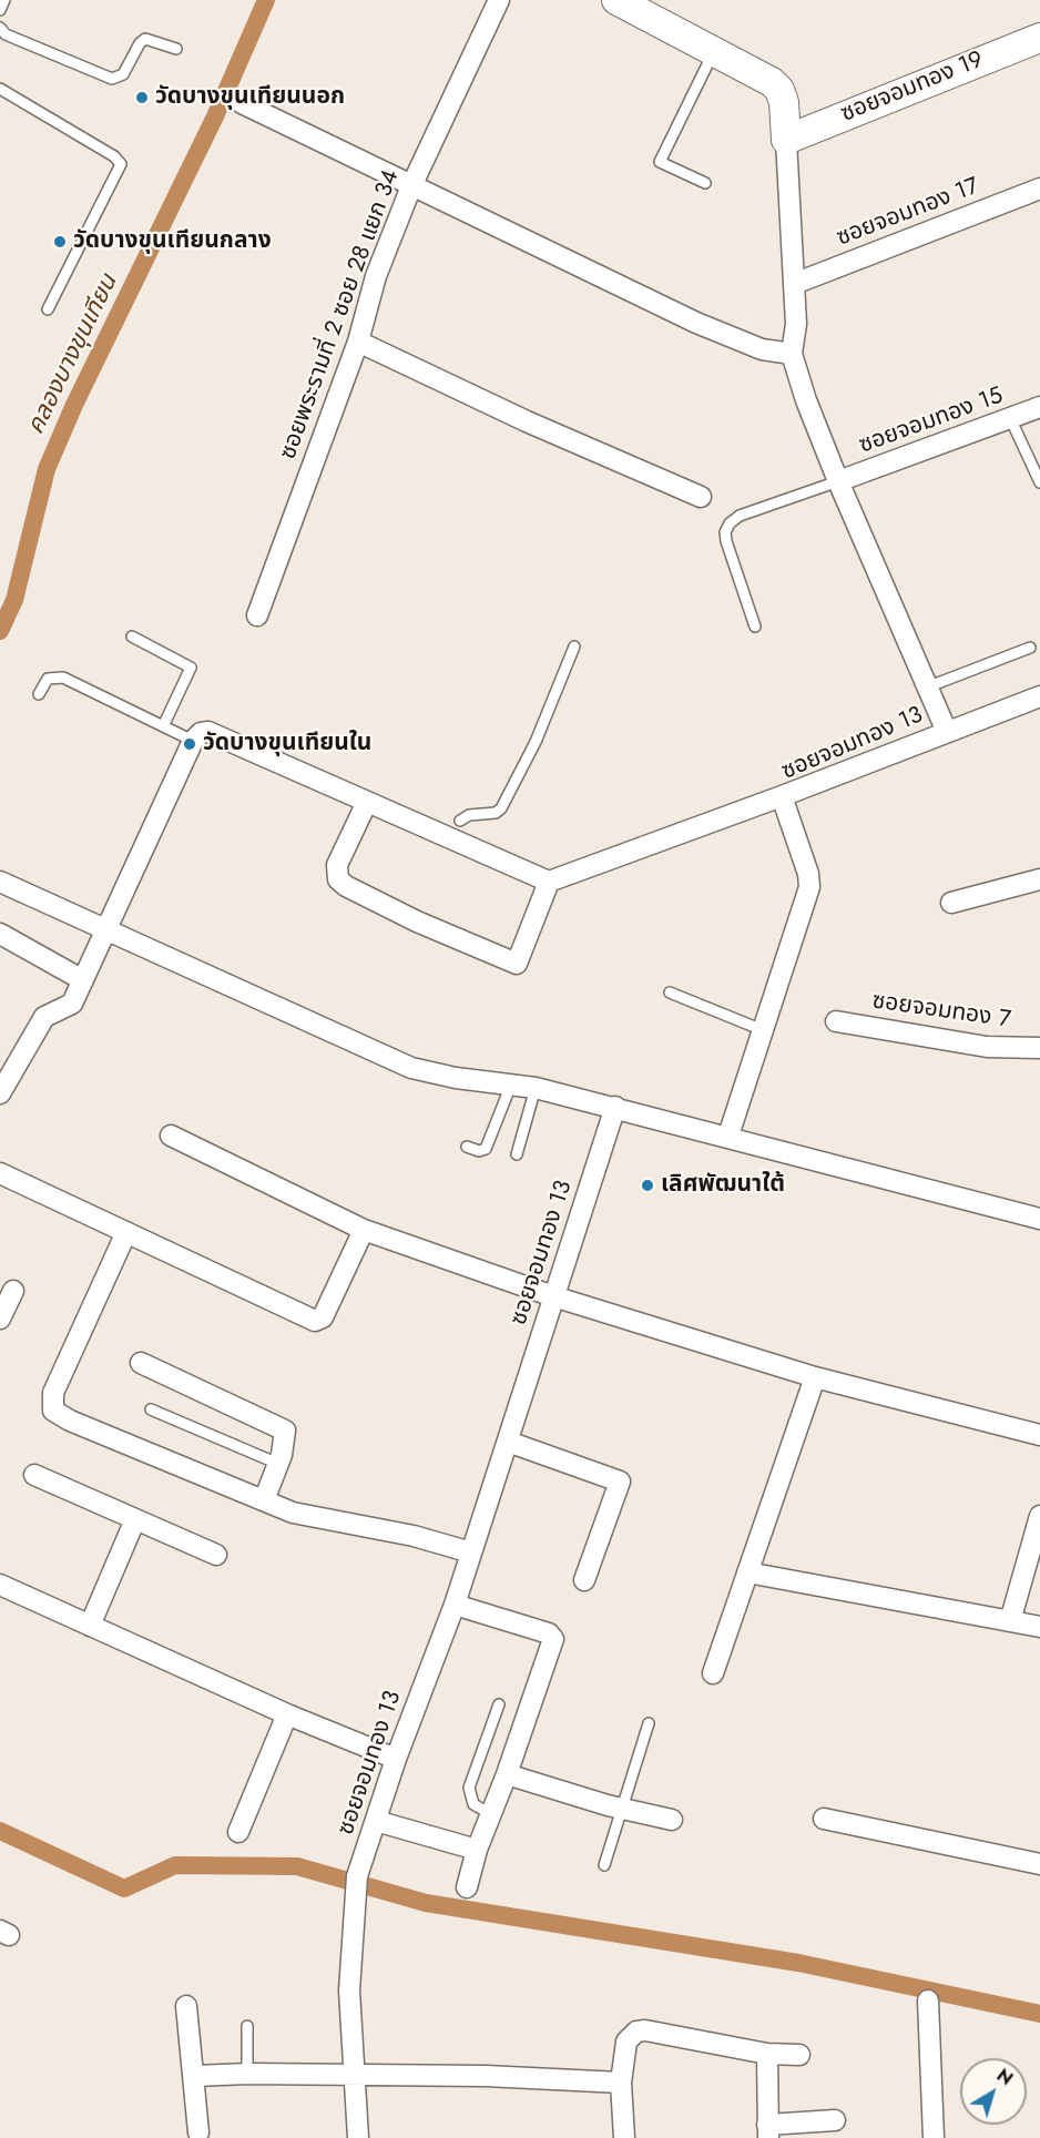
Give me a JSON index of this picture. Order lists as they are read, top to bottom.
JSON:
{
  "streets": {
    "street": [
      "ซอยจอมทอง 19",
      "ซอยจอมทอง 17",
      "ซอยพระรามที่ 2 ซอย 28 แยก 34",
      "ซอยจอมทอง 15",
      "ซอยจอมทอง 13",
      "ซอยจอมทอง 7"
    ]
  },
  "water": ["คลองบางขุนเทียน"],
  "places": [
    "วัดบางขุนเทียนนอก",
    "วัดบางขุนเทียนกลาง",
    "วัดบางขุนเทียนใน",
    "เลิศพัฒนาใต้"
  ],
  "north": "top right"
}
